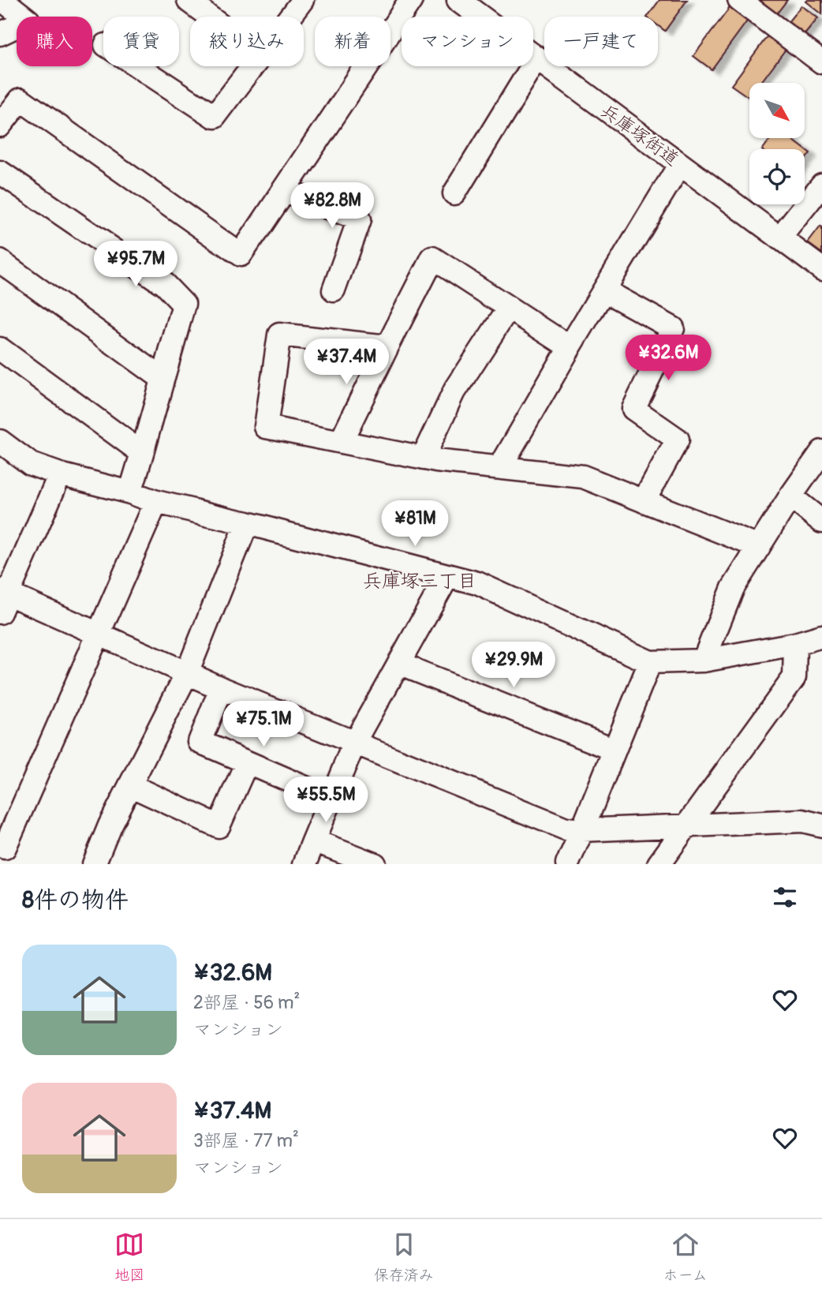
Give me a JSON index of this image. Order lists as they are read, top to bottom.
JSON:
{
  "streets": {
    "street": ["兵庫塚街道"]
  },
  "districts": ["兵庫塚三丁目"],
  "north": "bottom right",
  "page": {
    "chip": [
      "購入",
      "賃貸",
      "絞り込み",
      "新着",
      "マンション",
      "一戸建て"
    ],
    "price": [
      "¥82.8M",
      "¥95.7M",
      "¥32.6M",
      "¥37.4M",
      "¥81M",
      "¥29.9M",
      "¥75.1M",
      "¥55.5M"
    ],
    "heading": "8件の物件",
    "list": [
      {
        "name": "¥32.6M",
        "note": "2部屋 · 56 m² · マンション"
      },
      {
        "name": "¥37.4M",
        "note": "3部屋 · 77 m² · マンション"
      }
    ],
    "tabs": ["地図", "保存済み", "ホーム"]
  }
}
